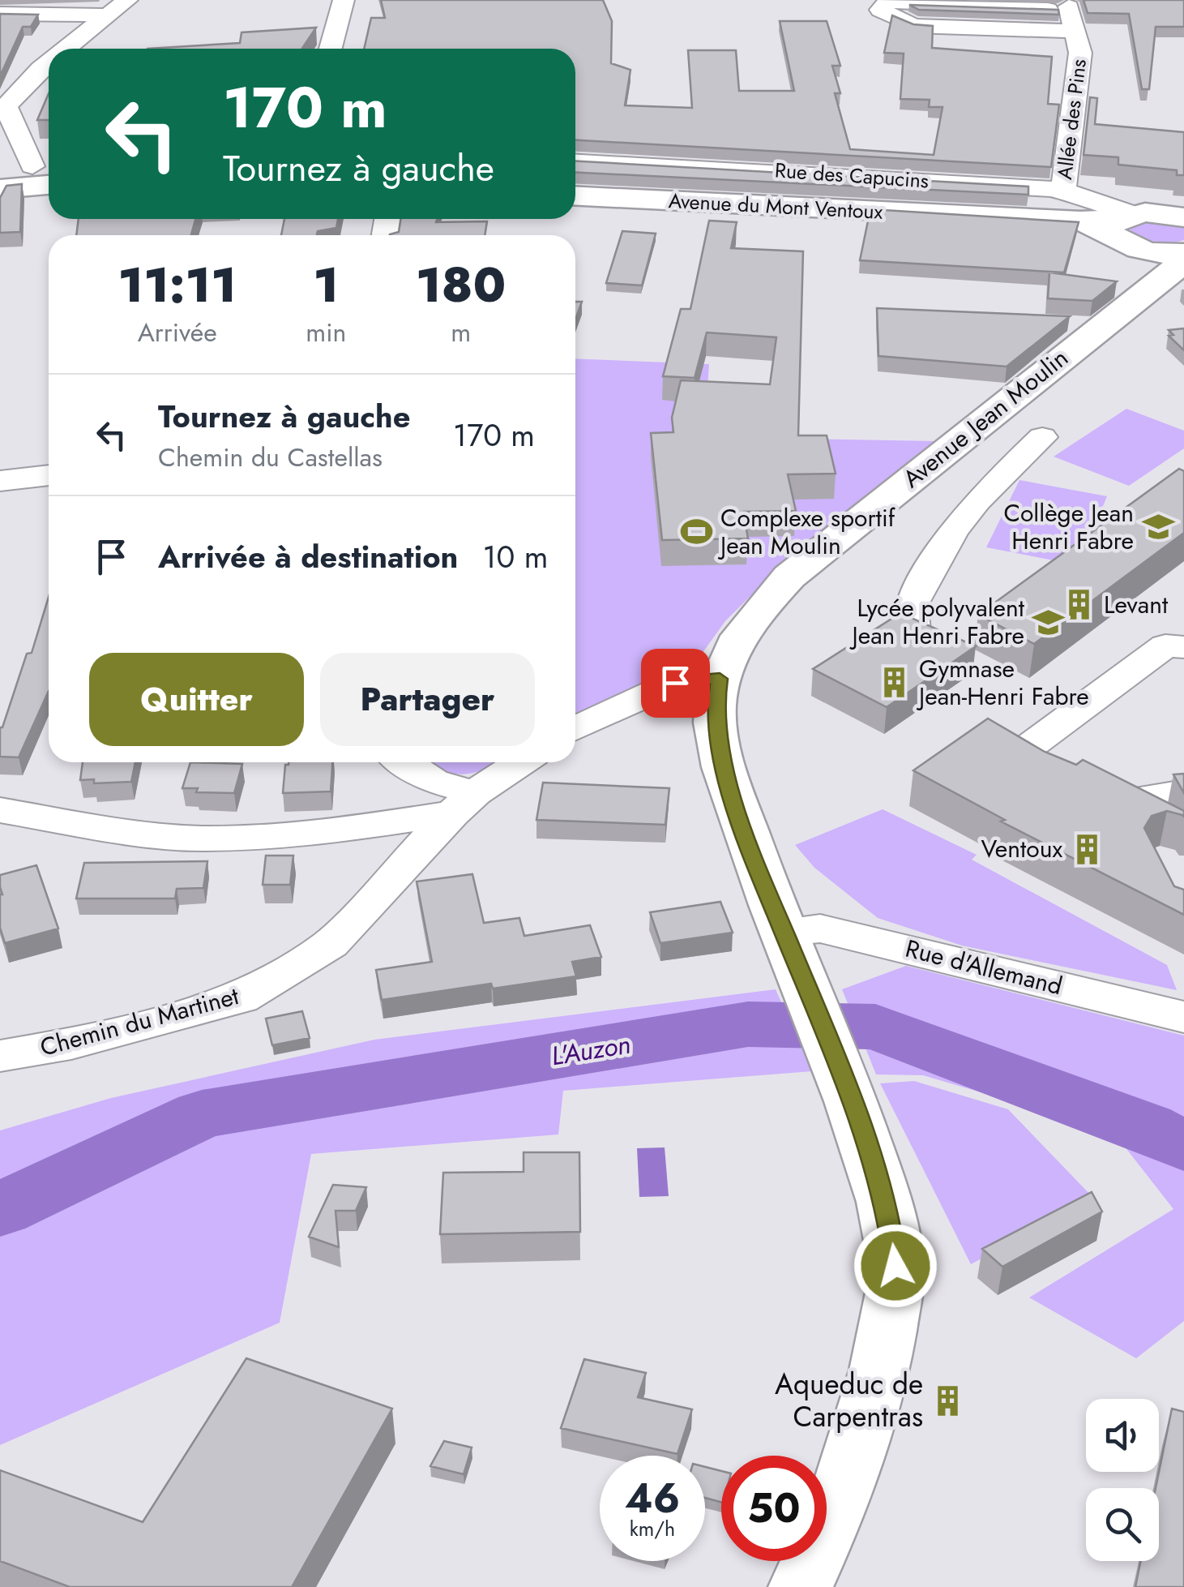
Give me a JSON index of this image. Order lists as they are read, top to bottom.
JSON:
{
  "streets": {
    "main road": ["Avenue du Mont Ventoux", "Avenue Jean Moulin"],
    "street": [
      "Allée des Pins",
      "Rue des Capucins",
      "Rue d'Allemand",
      "Chemin du Martinet"
    ]
  },
  "crossings": [
    ["Allée des Pins", "Rue des Capucins"],
    ["Rue des Capucins", "Avenue du Mont Ventoux"],
    ["Avenue Jean Moulin", "Rue d'Allemand"]
  ],
  "water": ["L'Auzon"],
  "places": {
    "school or university": ["Collège Jean Henri Fabre", "Lycée polyvalent Jean Henri Fabre"],
    "sports": ["Complexe sportif Jean Moulin"],
    "building": [
      "Levant",
      "Gymnase Jean-Henri Fabre",
      "Ventoux",
      "Aqueduc de Carpentras"
    ]
  },
  "page": {
    "turn": ["170 m", "Tournez à gauche"],
    "eta": [
      "11:11",
      "Arrivée",
      "1",
      "min",
      "180",
      "m"
    ],
    "list": [
      {
        "name": "Tournez à gauche",
        "note": "Chemin du Castellas",
        "value": "170 m"
      },
      {
        "name": "Arrivée à destination",
        "value": "10 m"
      }
    ],
    "buttons": ["Quitter", "Partager"],
    "speed": "46 km/h",
    "limit": "50"
  }
}
